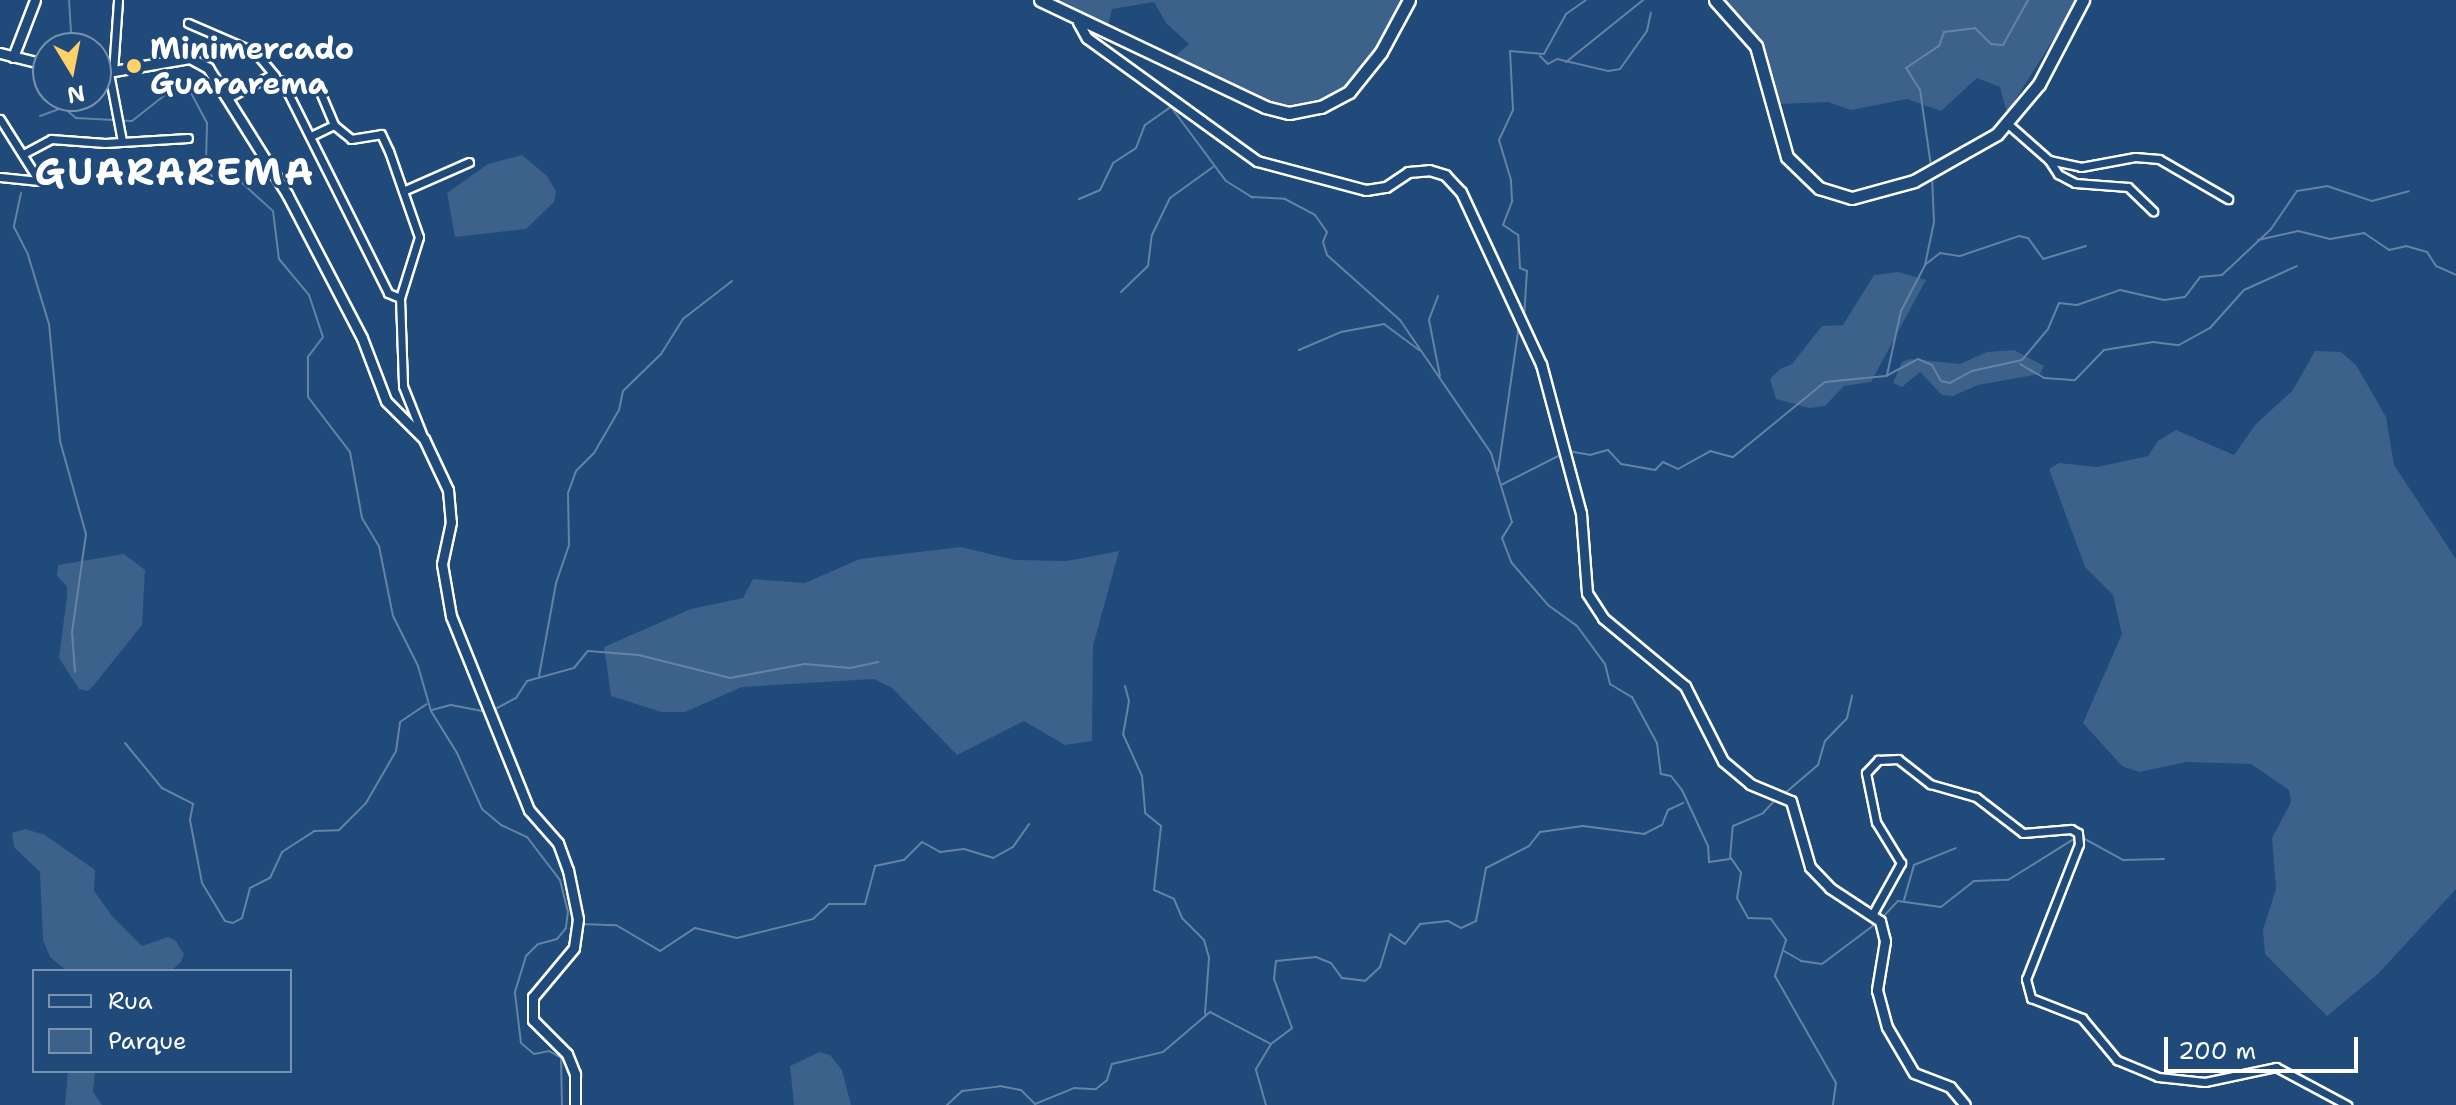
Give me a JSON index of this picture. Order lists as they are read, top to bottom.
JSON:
{
  "districts": ["GUARAREMA"],
  "places": ["Minimercado Guararema"],
  "legend": ["Rua", "Parque"],
  "scale_bar": "200 m",
  "north": "bottom"
}
